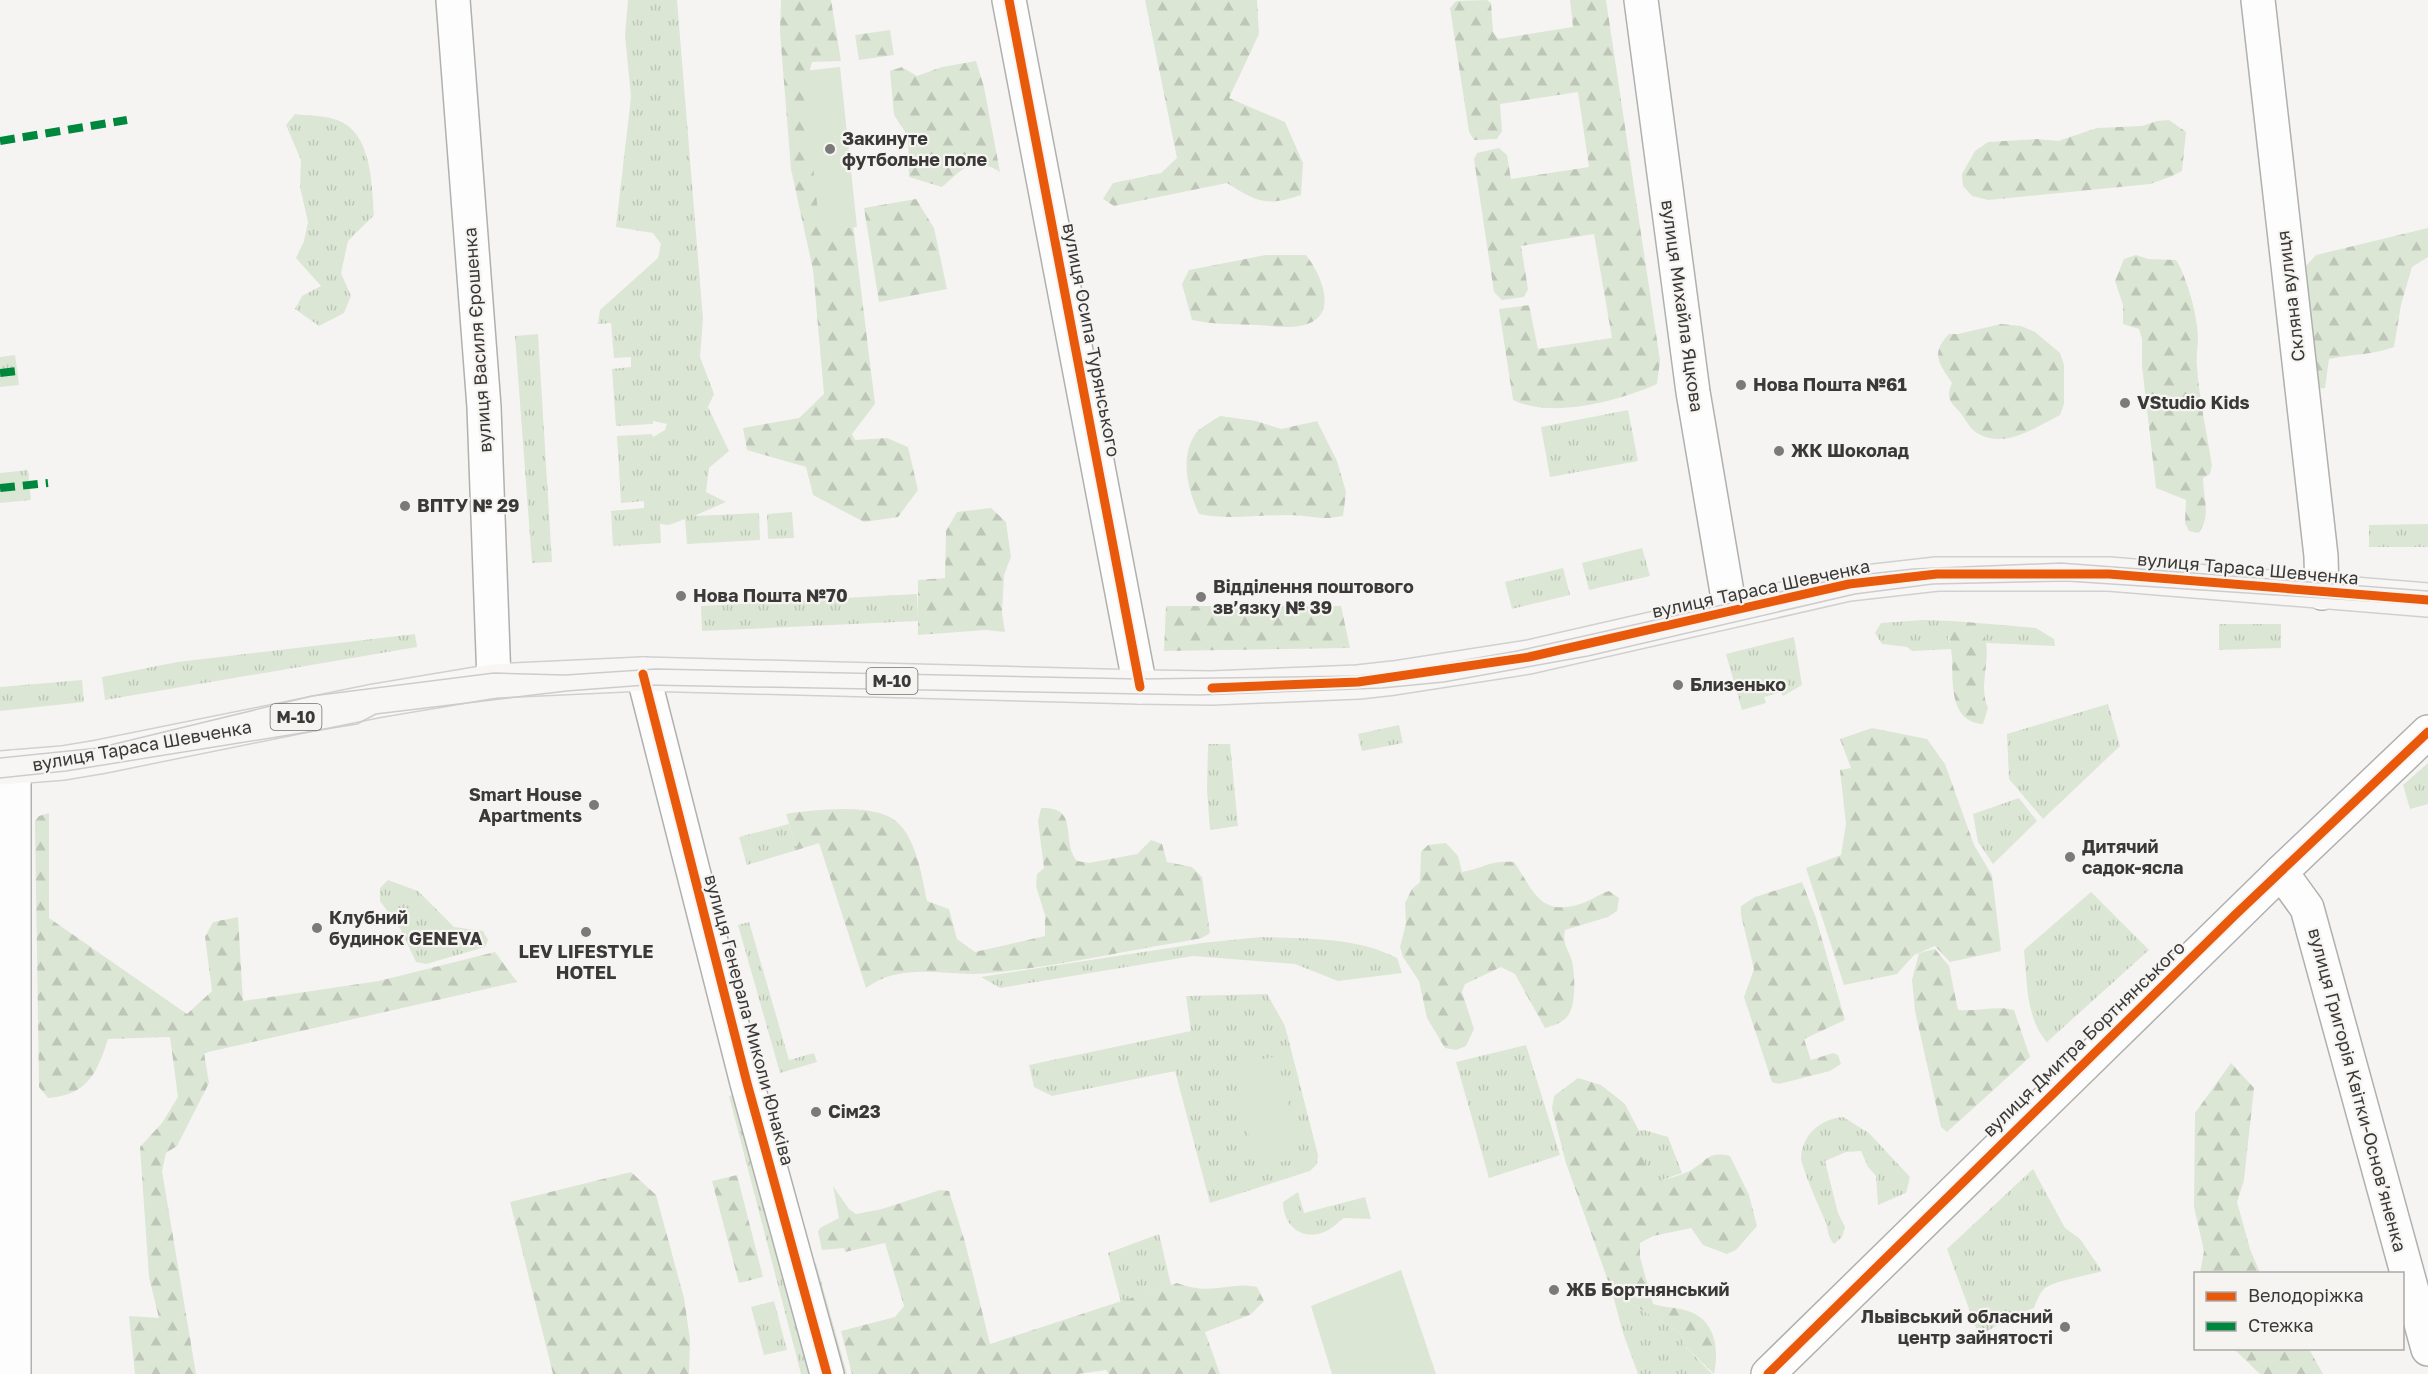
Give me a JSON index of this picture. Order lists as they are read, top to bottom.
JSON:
{
  "streets": {
    "main road": ["вулиця Тараса Шевченка", "М-10"],
    "street": [
      "Скляна вулиця",
      "вулиця Михайла Яцкова",
      "вулиця Василя Єрошенка",
      "вулиця Осипа Турянського",
      "вулиця Генерала Миколи Юнаківа",
      "вулиця Дмитра Бортнянського",
      "вулиця Григорія Квітки-Основʼяненка"
    ]
  },
  "crossings": [
    ["Скляна вулиця", "вулиця Тараса Шевченка"],
    ["вулиця Михайла Яцкова", "вулиця Тараса Шевченка"],
    ["вулиця Василя Єрошенка", "вулиця Тараса Шевченка"],
    ["вулиця Осипа Турянського", "вулиця Тараса Шевченка"],
    ["вулиця Тараса Шевченка", "вулиця Генерала Миколи Юнаківа"],
    ["вулиця Дмитра Бортнянського", "вулиця Григорія Квітки-Основʼяненка"]
  ],
  "places": [
    "Закинуте футбольне поле",
    "Нова Пошта №61",
    "VStudio Kids",
    "ЖК Шоколад",
    "ВПТУ № 29",
    "Нова Пошта №70",
    "Відділення поштового зв’язку № 39",
    "Близенько",
    "Smart House Apartments",
    "Дитячий садок-ясла",
    "Клубний будинок GENEVA",
    "LEV LIFESTYLE HOTEL",
    "Сім23",
    "ЖБ Бортнянський",
    "Львівський обласний центр зайнятості"
  ],
  "legend": ["Велодоріжка", "Стежка"]
}
